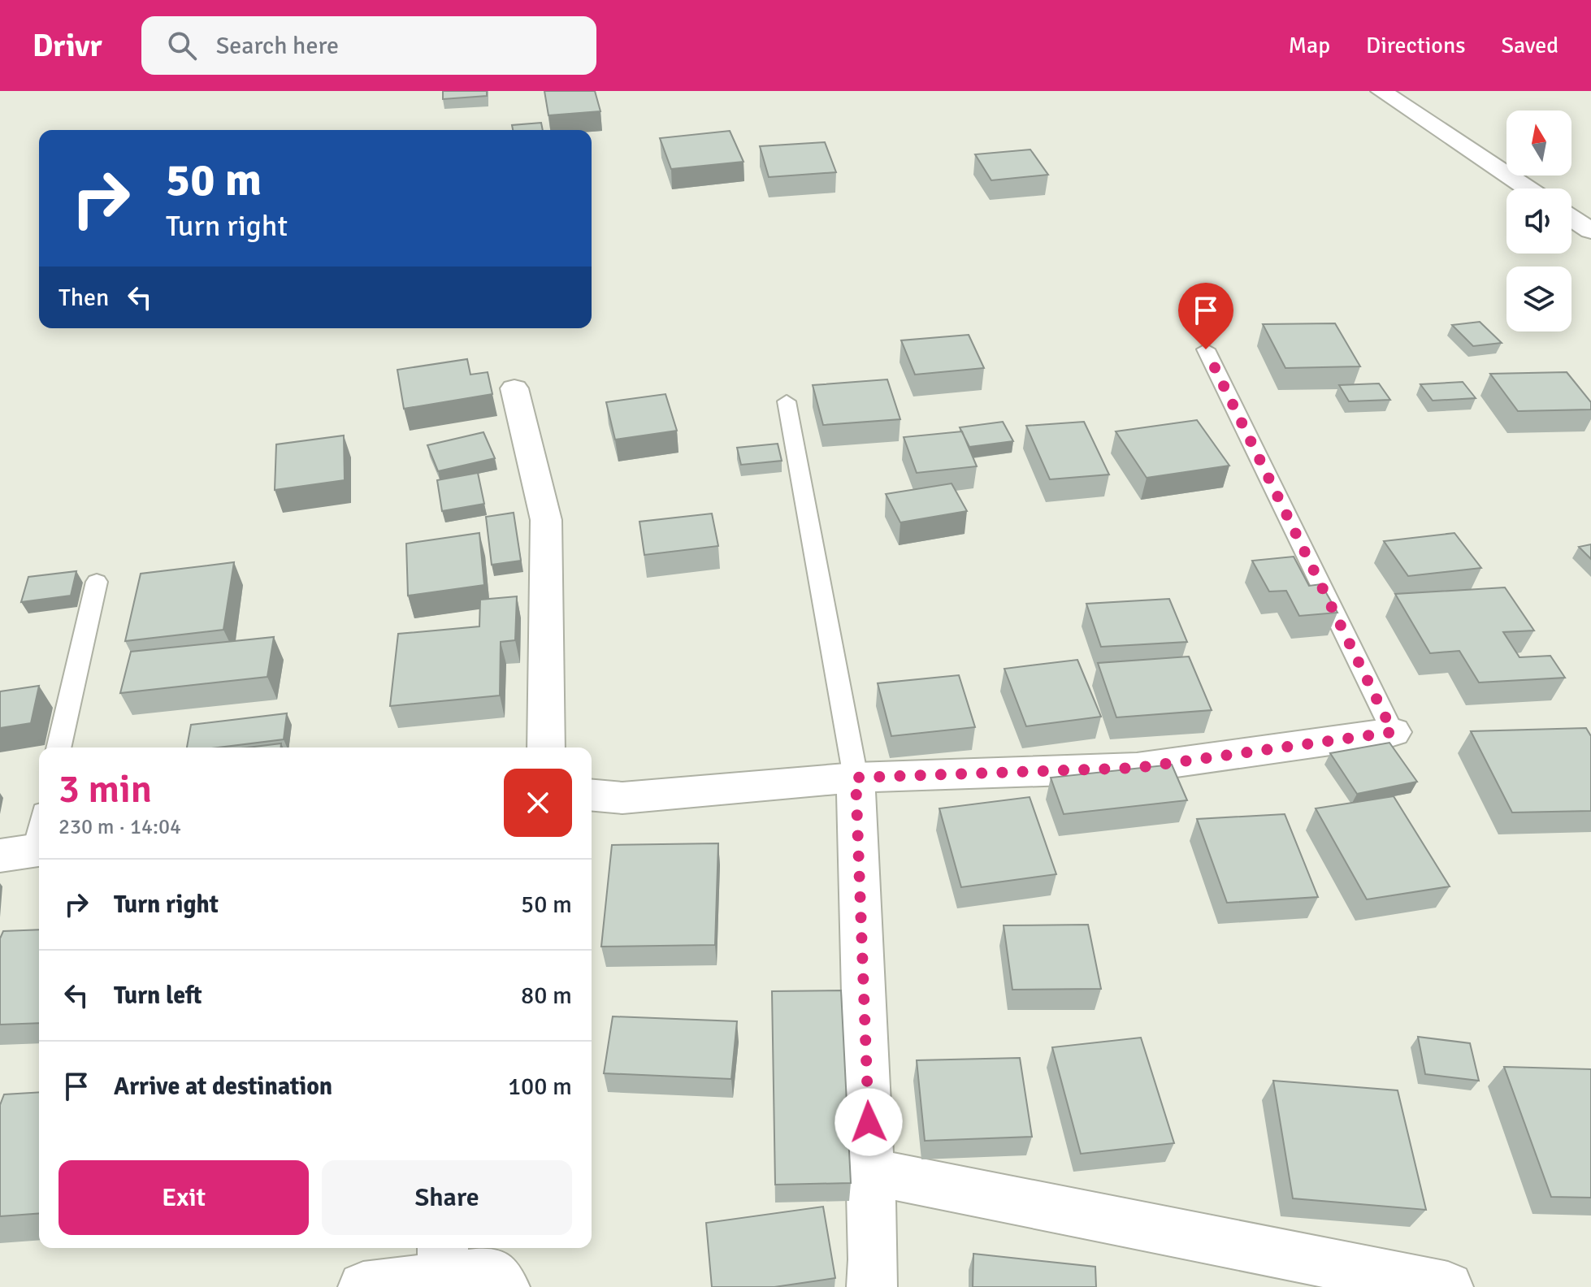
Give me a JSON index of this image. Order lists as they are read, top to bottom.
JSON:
{
  "north": "top",
  "page": {
    "header": "Drivr",
    "search": "Search here",
    "nav": ["Map", "Directions", "Saved"],
    "turn": ["50 m", "Turn right"],
    "then": "Then",
    "heading": ["3 min", "230 m · 14:04"],
    "list": [
      {
        "name": "Turn right",
        "value": "50 m"
      },
      {
        "name": "Turn left",
        "value": "80 m"
      },
      {
        "name": "Arrive at destination",
        "value": "100 m"
      }
    ],
    "buttons": ["Exit", "Share"]
  }
}
